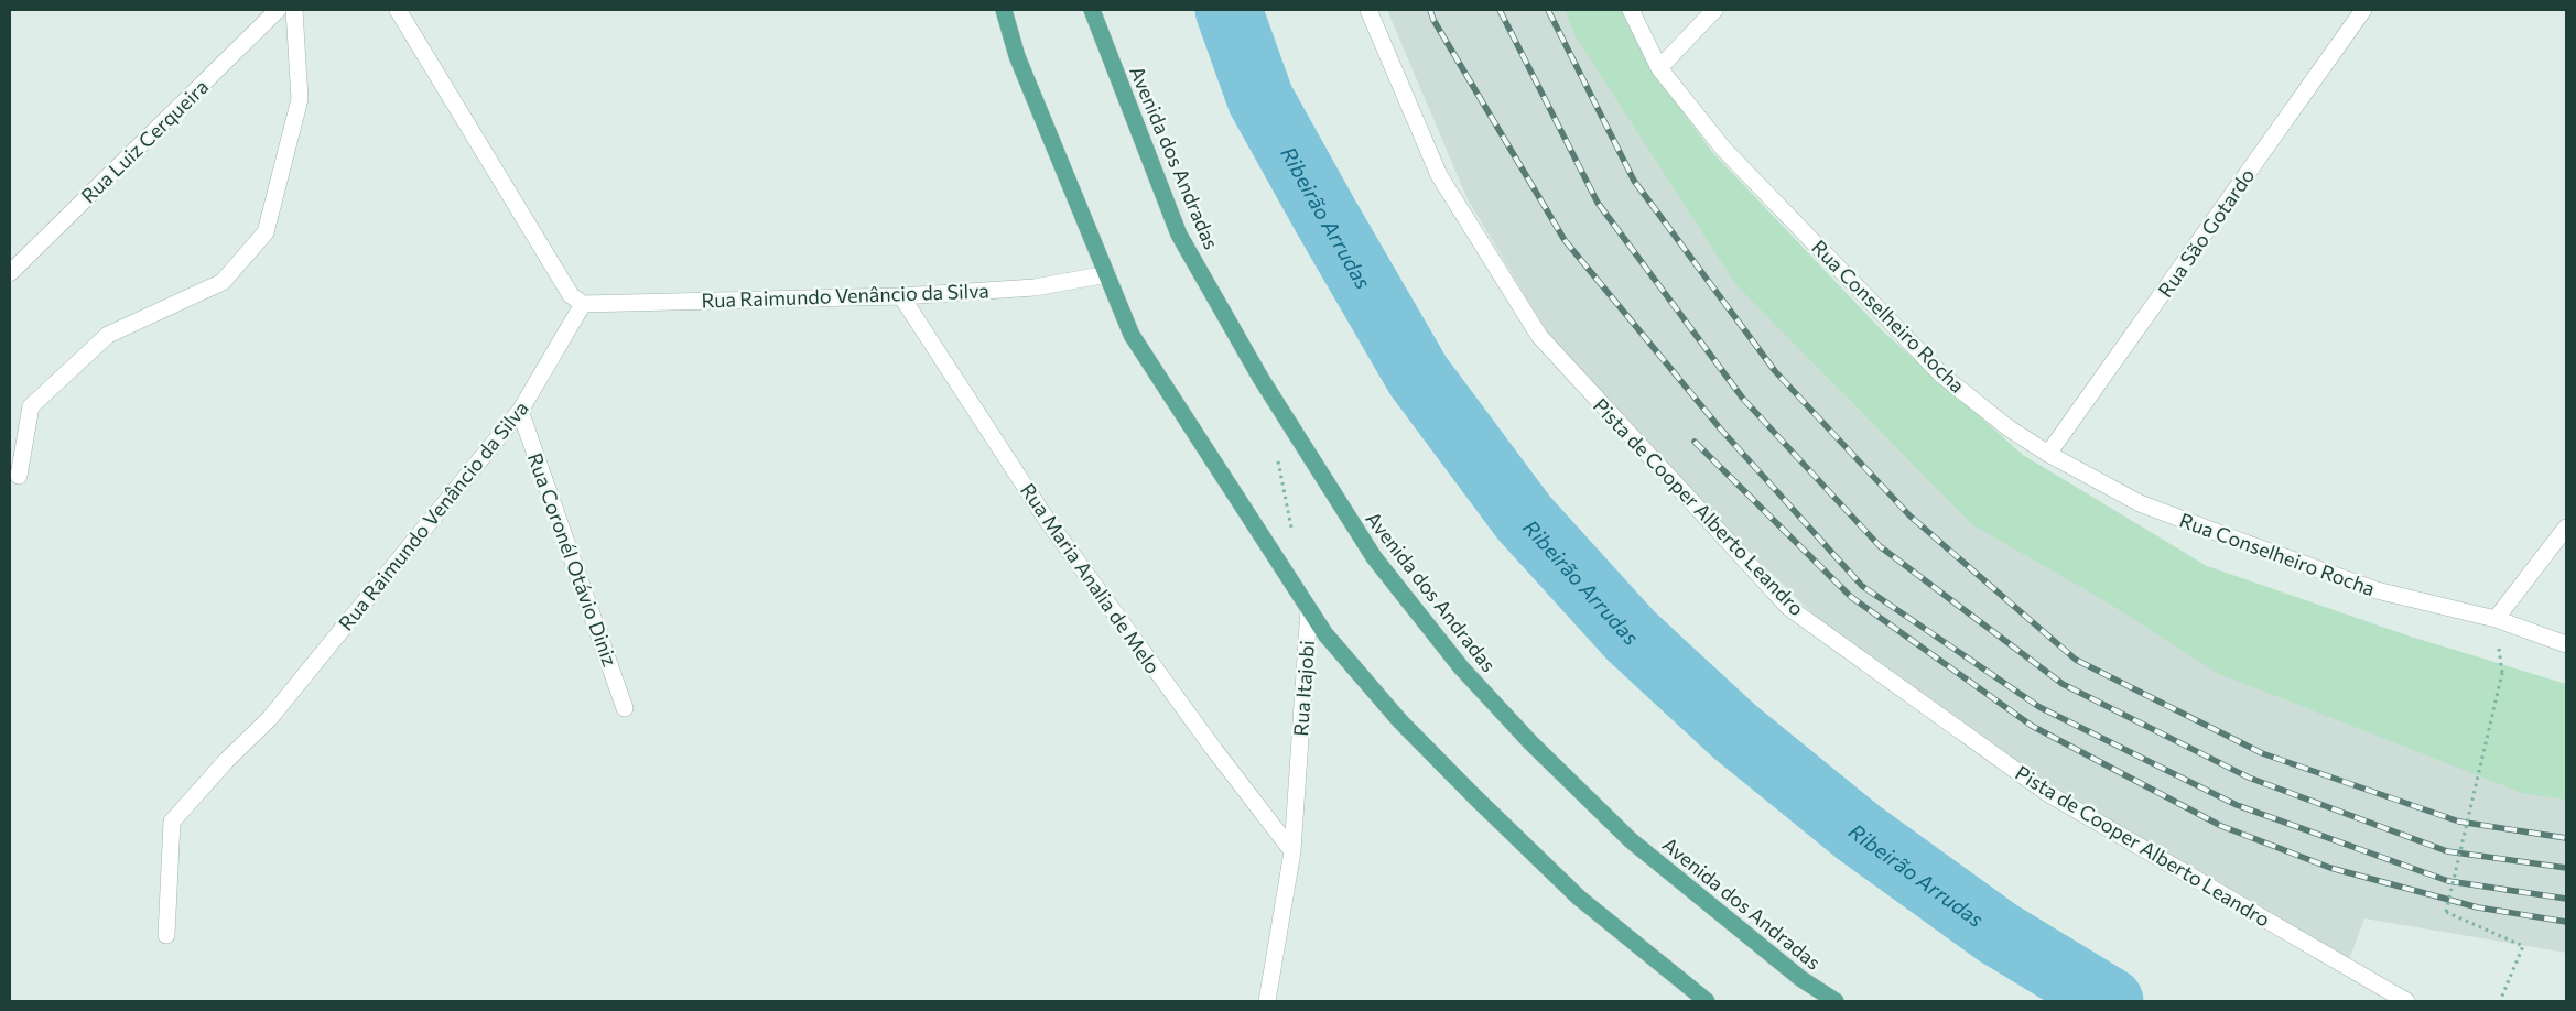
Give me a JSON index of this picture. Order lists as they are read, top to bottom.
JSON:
{
  "streets": {
    "main road": ["Avenida dos Andradas"],
    "street": [
      "Rua Luiz Cerqueira",
      "Rua São Gotardo",
      "Rua Raimundo Venâncio da Silva",
      "Rua Conselheiro Rocha",
      "Pista de Cooper Alberto Leandro",
      "Rua Coronél Otávio Diniz",
      "Rua Maria Analia de Melo",
      "Rua Itajobi"
    ]
  },
  "crossings": [
    ["Rua São Gotardo", "Rua Conselheiro Rocha"],
    ["Rua Raimundo Venâncio da Silva", "Rua Coronél Otávio Diniz"],
    ["Rua Raimundo Venâncio da Silva", "Rua Maria Analia de Melo"],
    ["Rua Maria Analia de Melo", "Rua Itajobi"]
  ],
  "water": ["Ribeirão Arrudas"]
}
